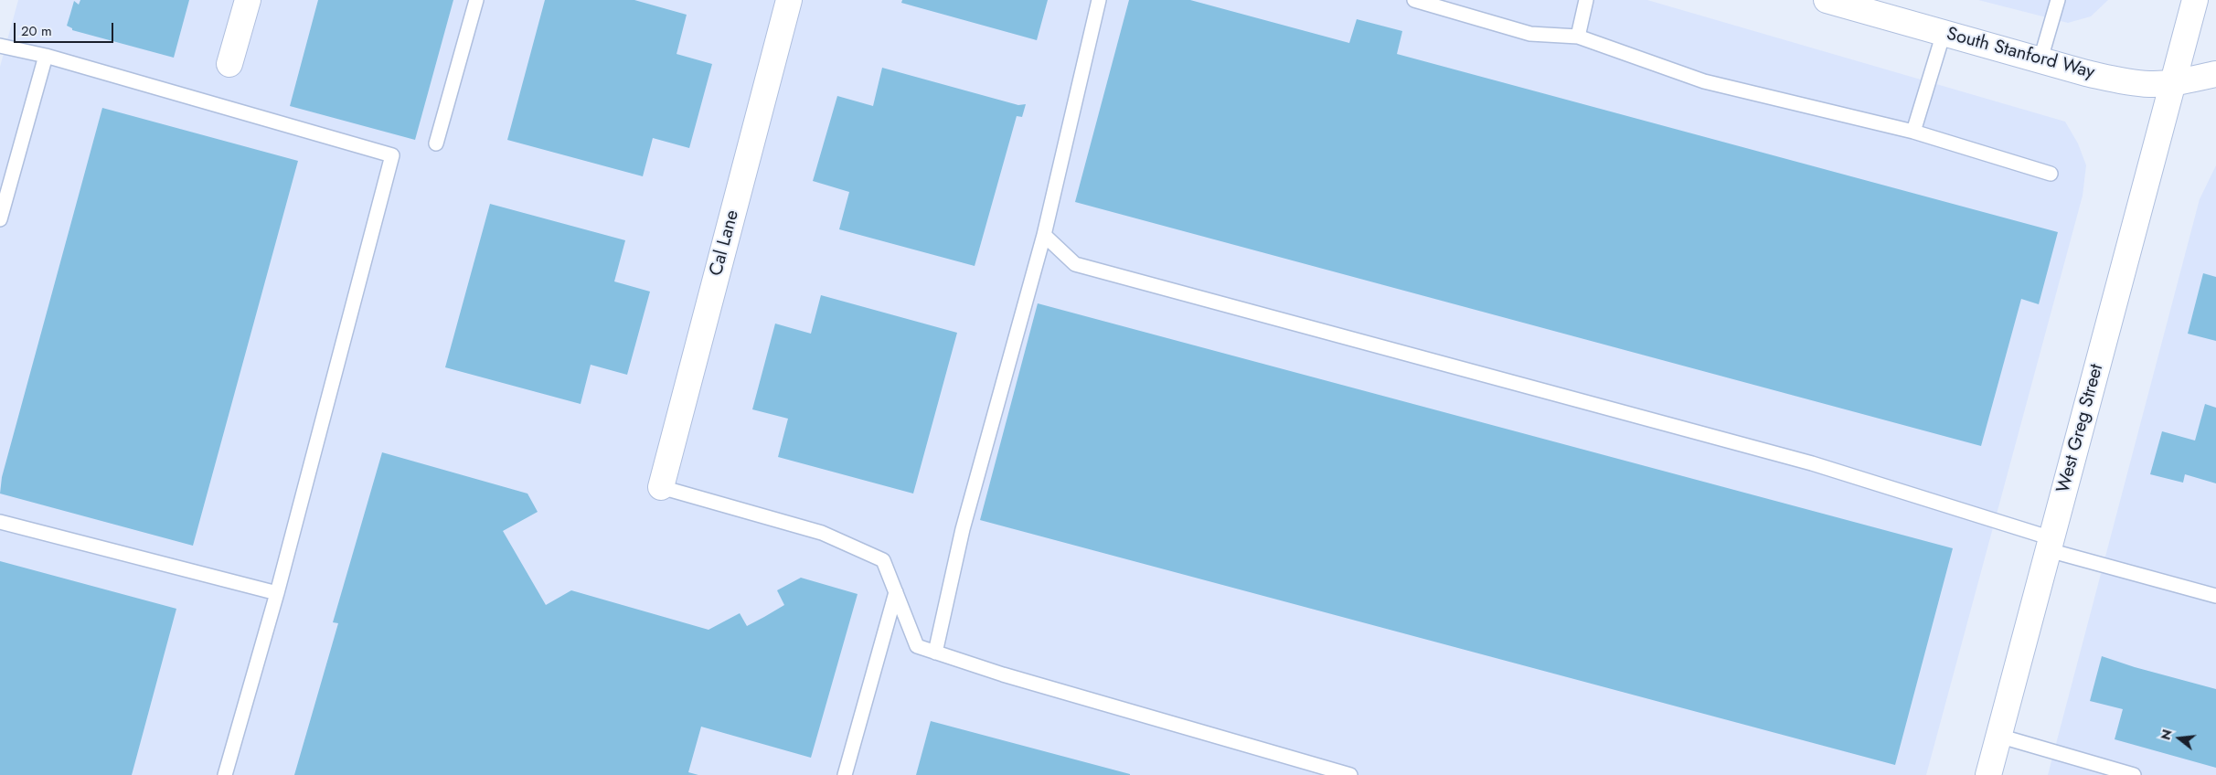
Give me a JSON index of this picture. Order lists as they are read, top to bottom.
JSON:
{
  "streets": {
    "street": ["South Stanford Way", "Cal Lane", "West Greg Street"]
  },
  "crossings": [
    ["South Stanford Way", "West Greg Street"]
  ],
  "scale_bar": "20 m",
  "north": "left"
}
